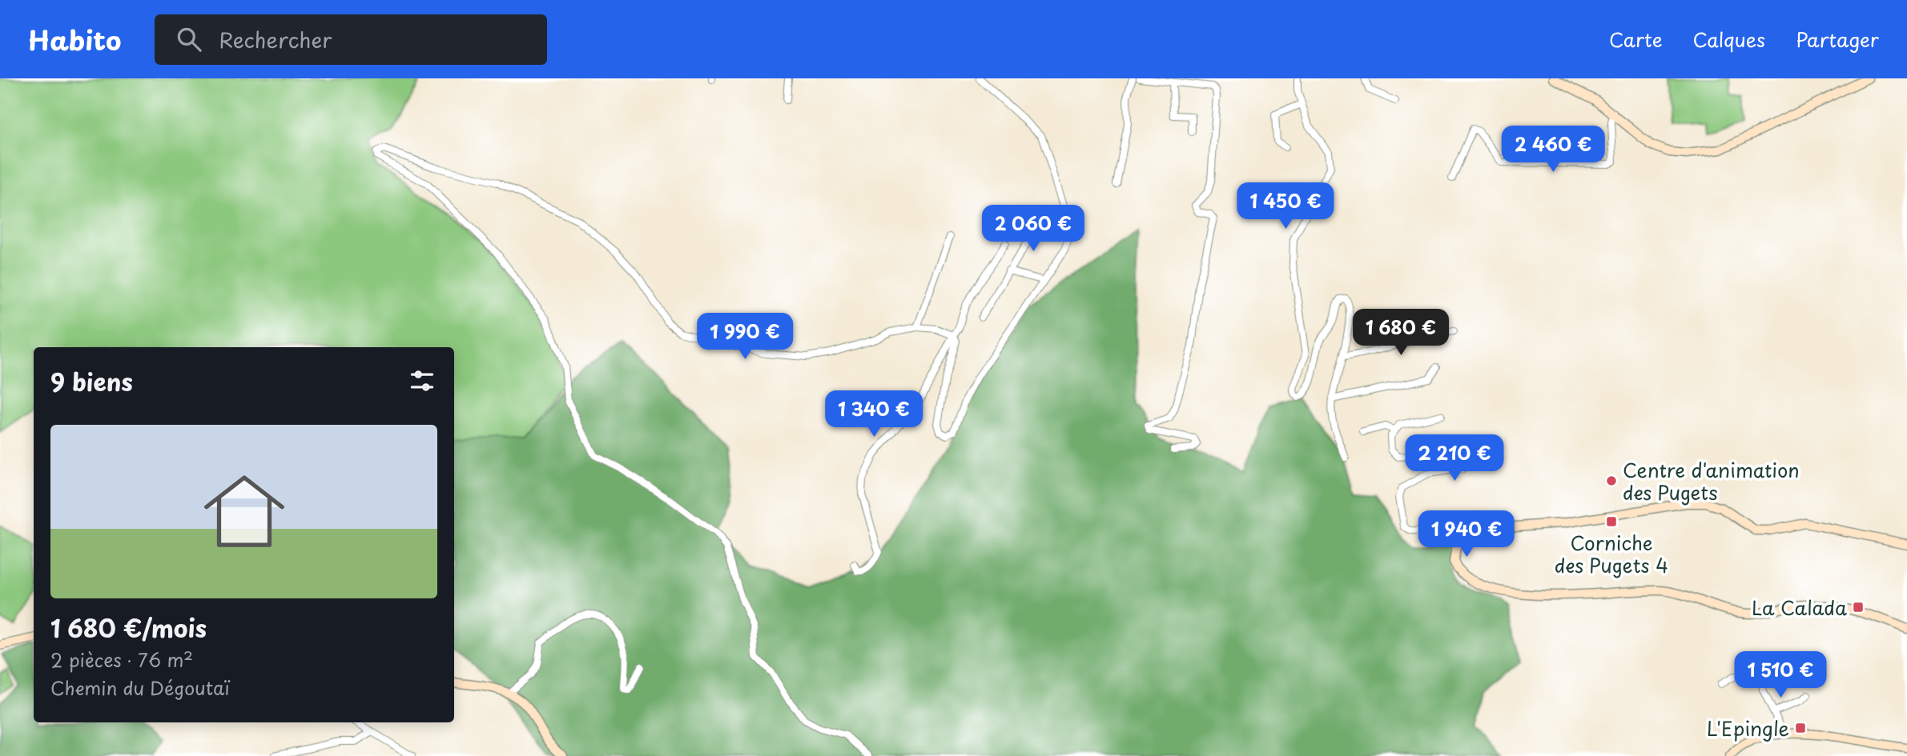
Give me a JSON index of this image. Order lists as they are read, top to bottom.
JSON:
{
  "places": {
    "other": ["Centre d'animation des Pugets"],
    "transit": ["Corniche des Pugets 4", "La Calada", "L'Epingle"]
  },
  "page": {
    "header": "Habito",
    "search": "Rechercher",
    "nav": ["Carte", "Calques", "Partager"],
    "price": [
      "2 460 €",
      "1 450 €",
      "2 060 €",
      "1 680 €",
      "1 990 €",
      "1 340 €",
      "2 210 €",
      "1 940 €",
      "1 510 €"
    ],
    "heading": "9 biens",
    "list": [
      {
        "name": "1 680 €/mois",
        "note": "2 pièces · 76 m² · Chemin du Dégoutaï"
      }
    ]
  }
}
